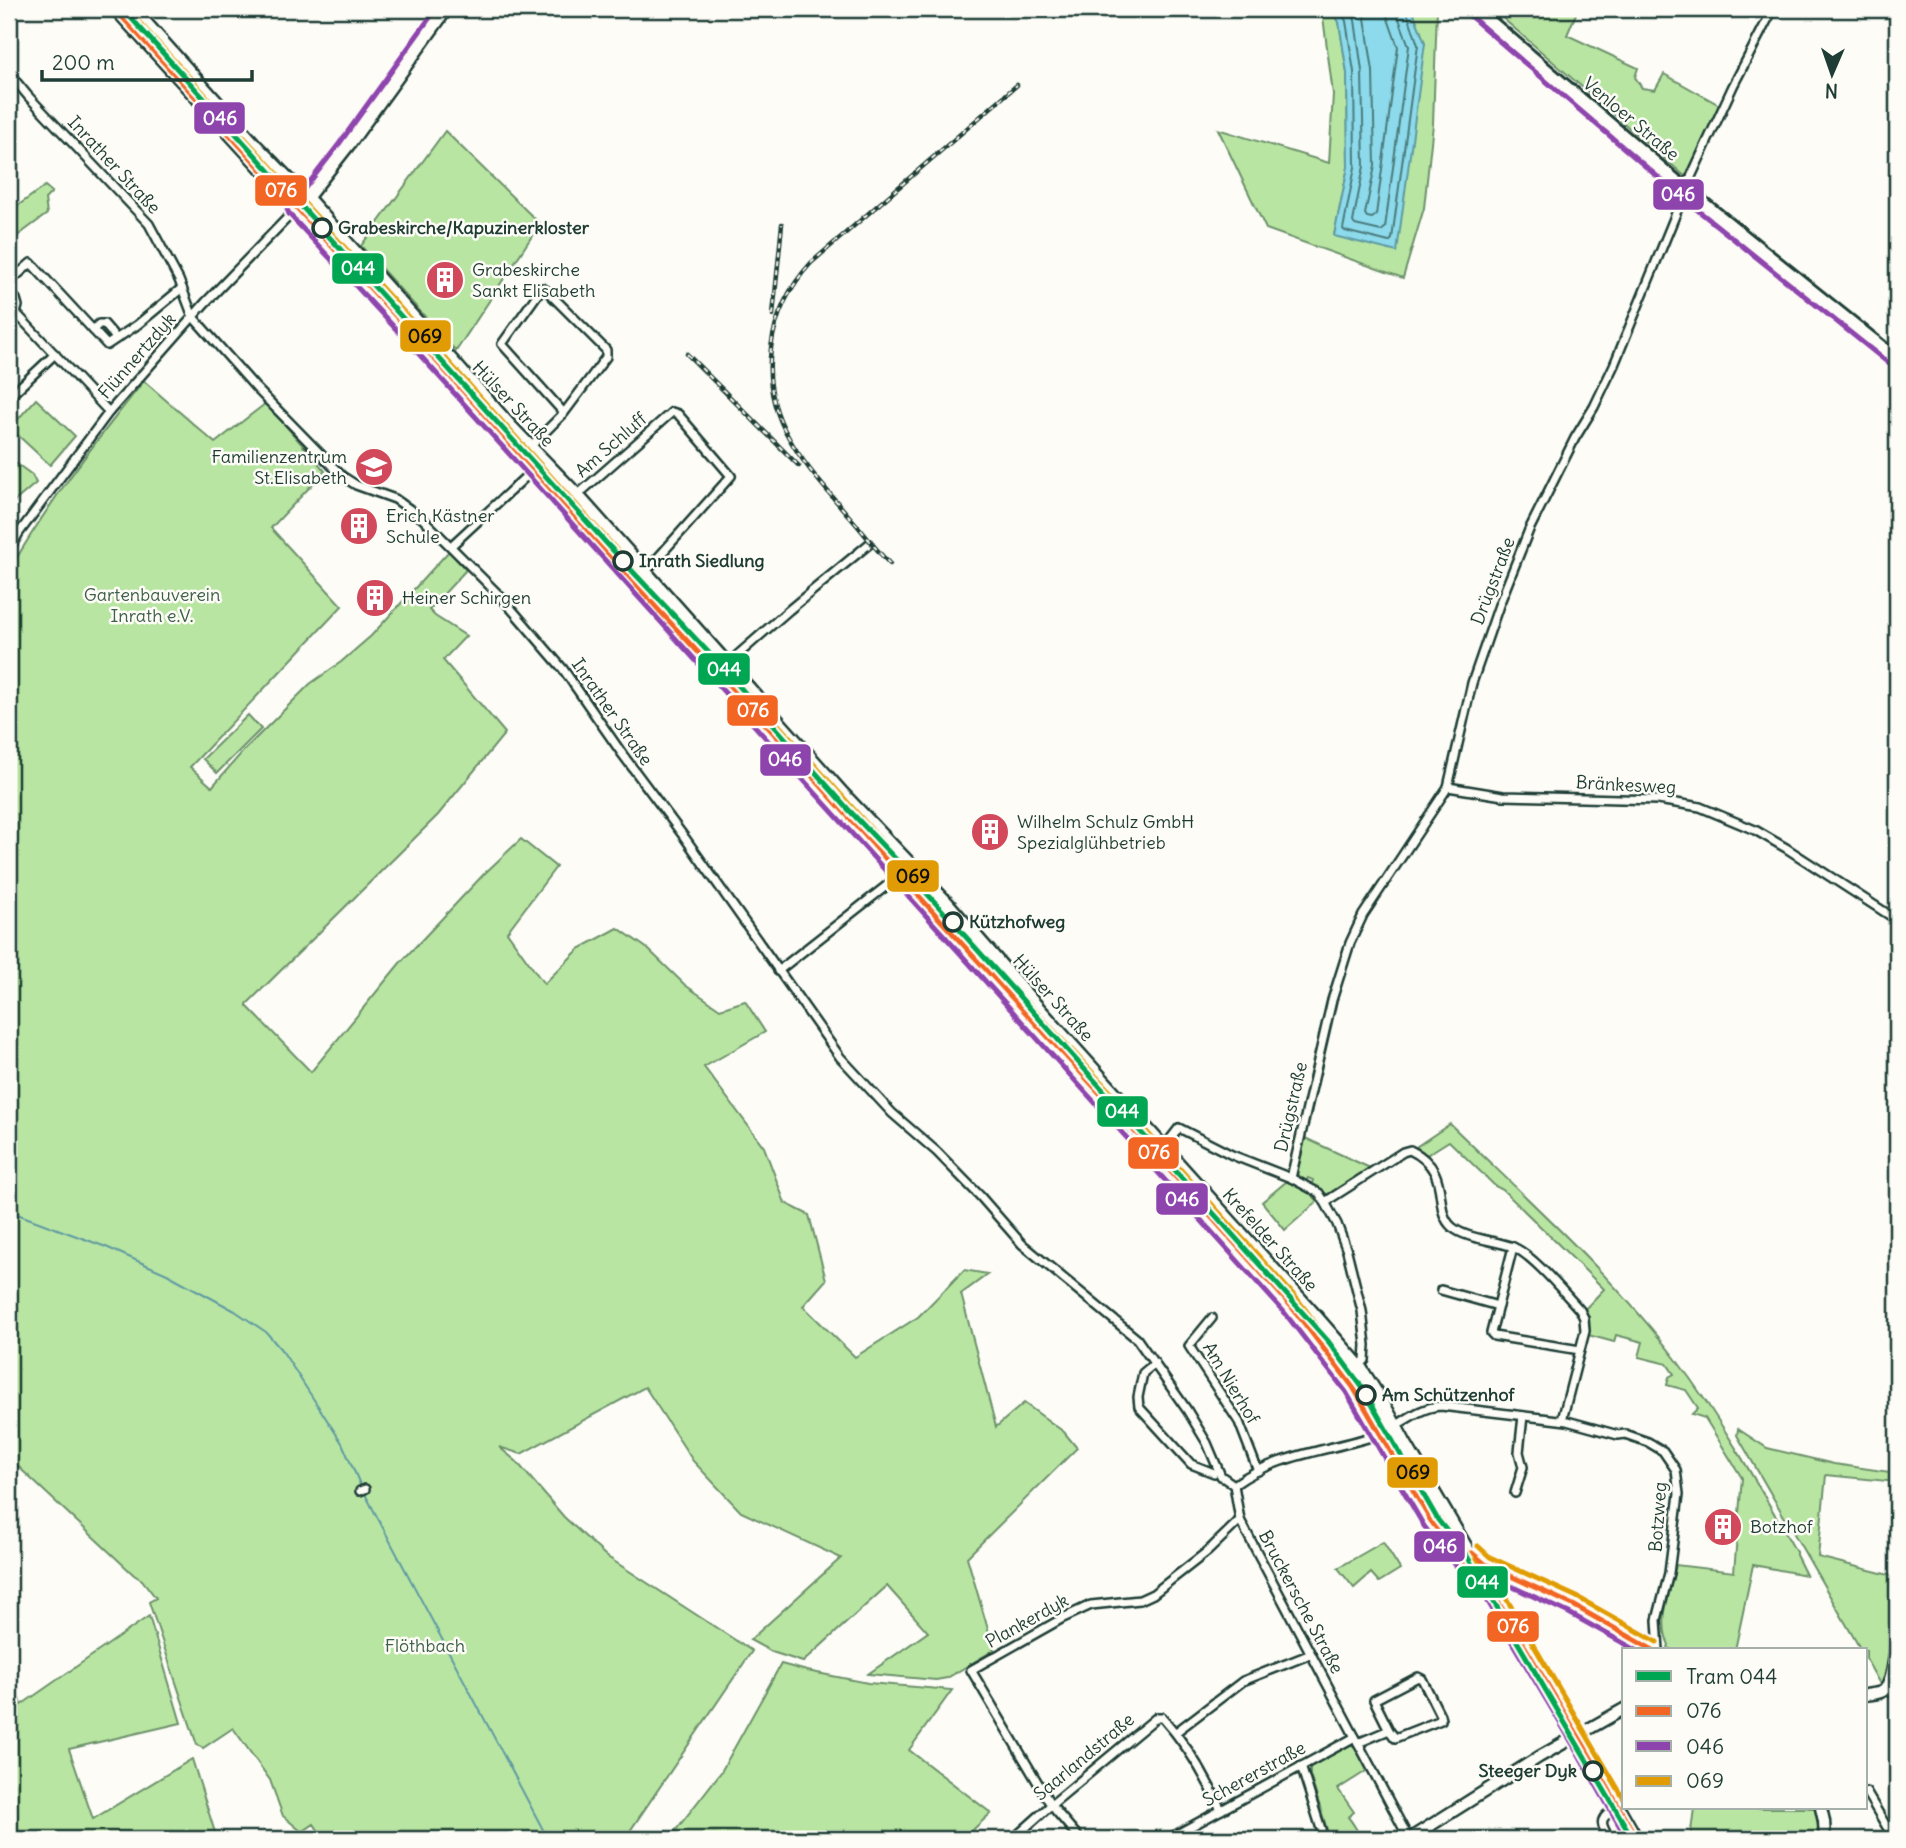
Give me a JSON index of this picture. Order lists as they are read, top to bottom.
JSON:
{
  "streets": {
    "main road": ["Venloer Straße"],
    "street": [
      "Inrather Straße",
      "Flünnertzdyk",
      "Hülser Straße",
      "Am Schluff",
      "Drügstraße",
      "Bränkesweg",
      "Krefelder Straße",
      "Am Nierhof",
      "Botzweg",
      "Bruckersche Straße",
      "Plankerdyk",
      "Saarlandstraße",
      "Schererstraße"
    ]
  },
  "crossings": [
    ["Venloer Straße", "Drügstraße"],
    ["Inrather Straße", "Flünnertzdyk"],
    ["Inrather Straße", "Hülser Straße"],
    ["Flünnertzdyk", "Hülser Straße"],
    ["Hülser Straße", "Am Schluff"],
    ["Hülser Straße", "Krefelder Straße"],
    ["Drügstraße", "Bränkesweg"],
    ["Krefelder Straße", "Botzweg"],
    ["Bruckersche Straße", "Plankerdyk"],
    ["Bruckersche Straße", "Schererstraße"],
    ["Plankerdyk", "Saarlandstraße"]
  ],
  "parks": ["Gartenbauverein Inrath e.V.", "Flöthbach"],
  "places": {
    "other": [
      "Grabeskirche/Kapuzinerkloster",
      "Inrath Siedlung",
      "Kützhofweg",
      "Am Schützenhof",
      "Steeger Dyk"
    ],
    "building": [
      "Grabeskirche Sankt Elisabeth",
      "Erich Kästner Schule",
      "Heiner Schirgen",
      "Wilhelm Schulz GmbH Spezialglühbetrieb",
      "Botzhof"
    ],
    "school or university": ["Familienzentrum St.Elisabeth"]
  },
  "lines": [
    "tram line 044",
    "transit line 076",
    "transit line 046",
    "transit line 069"
  ],
  "legend": [
    "Tram 044",
    "076",
    "046",
    "069"
  ],
  "scale_bar": "200 m",
  "north": "bottom"
}
